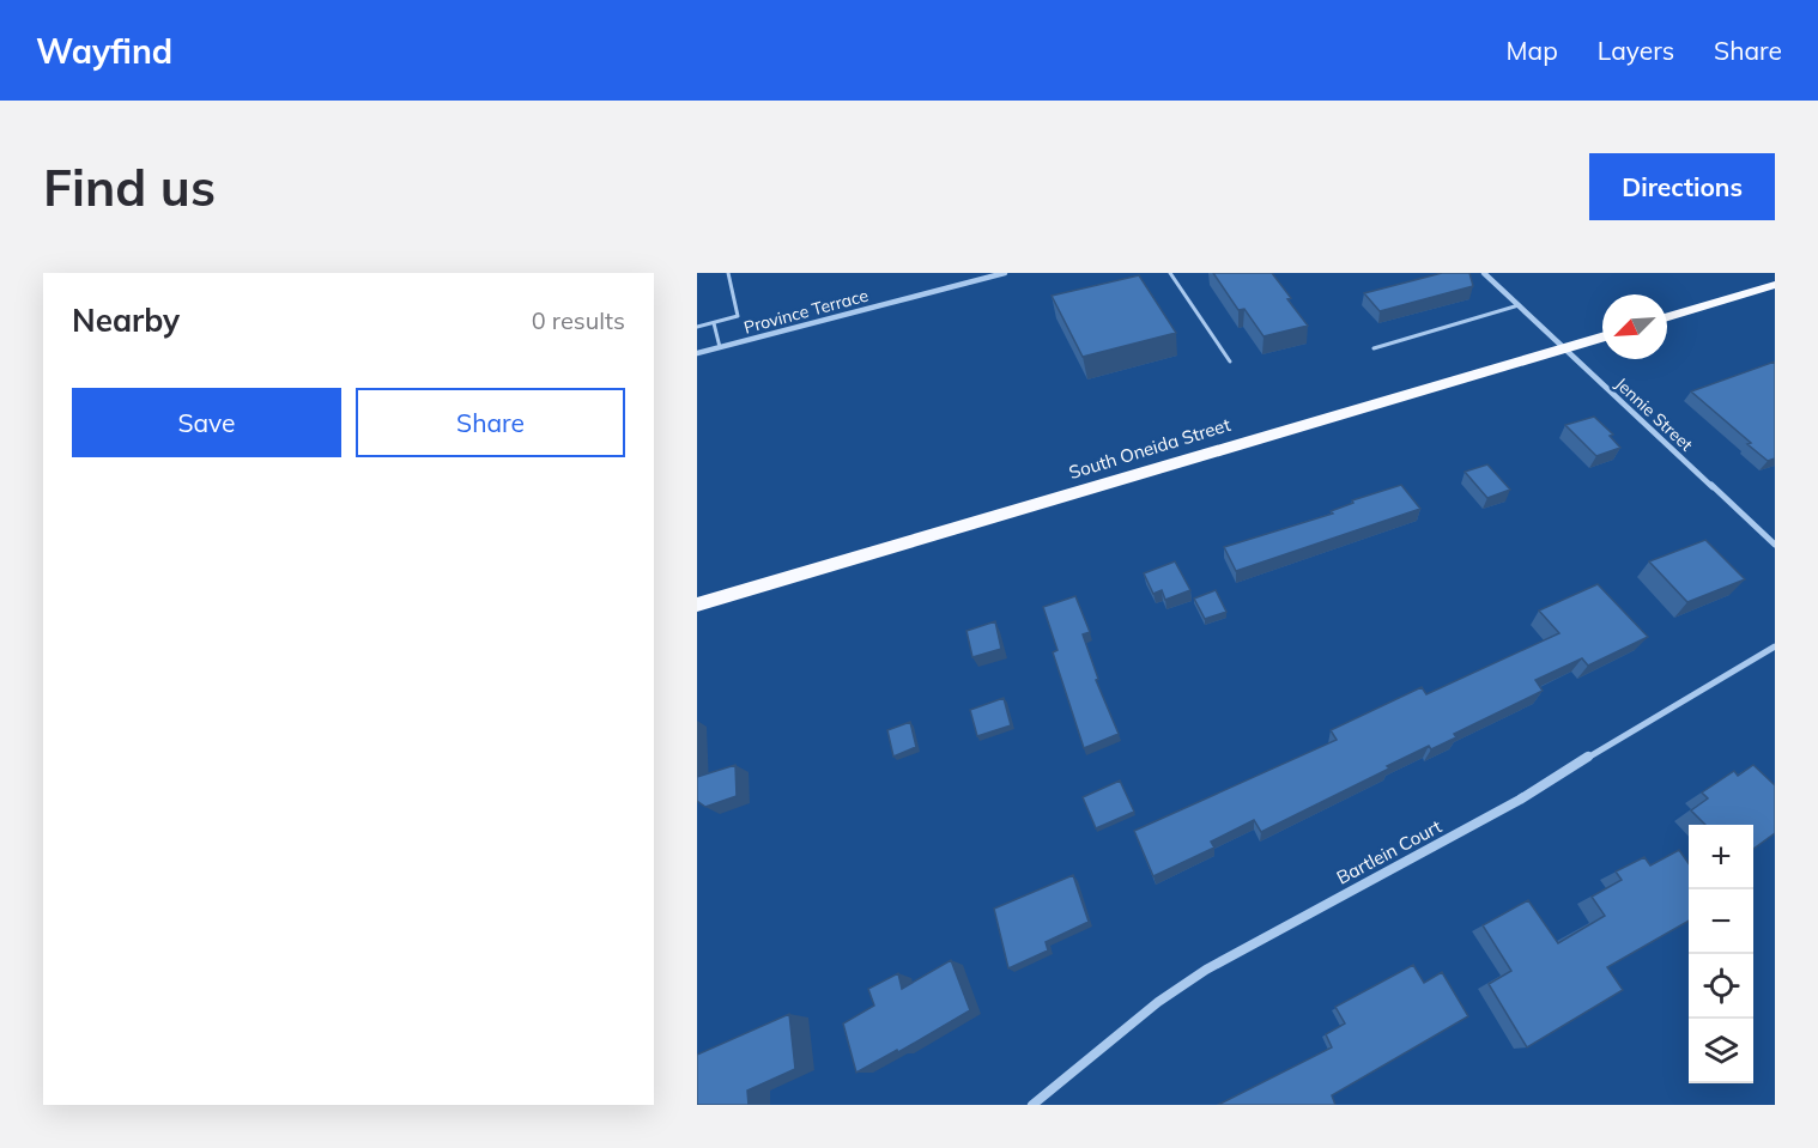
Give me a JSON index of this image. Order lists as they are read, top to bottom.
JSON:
{
  "streets": {
    "highway": ["South Oneida Street"],
    "street": ["Province Terrace", "Jennie Street", "Bartlein Court"]
  },
  "crossings": [
    ["Jennie Street", "South Oneida Street"]
  ],
  "north": "bottom left",
  "page": {
    "header": "Wayfind",
    "nav": ["Map", "Layers", "Share"],
    "buttons": [
      "Directions",
      ["Save", "Share"]
    ],
    "title": "Find us",
    "heading": ["Nearby", "0 results"],
    "map_buttons": ["+", "−"]
  }
}
